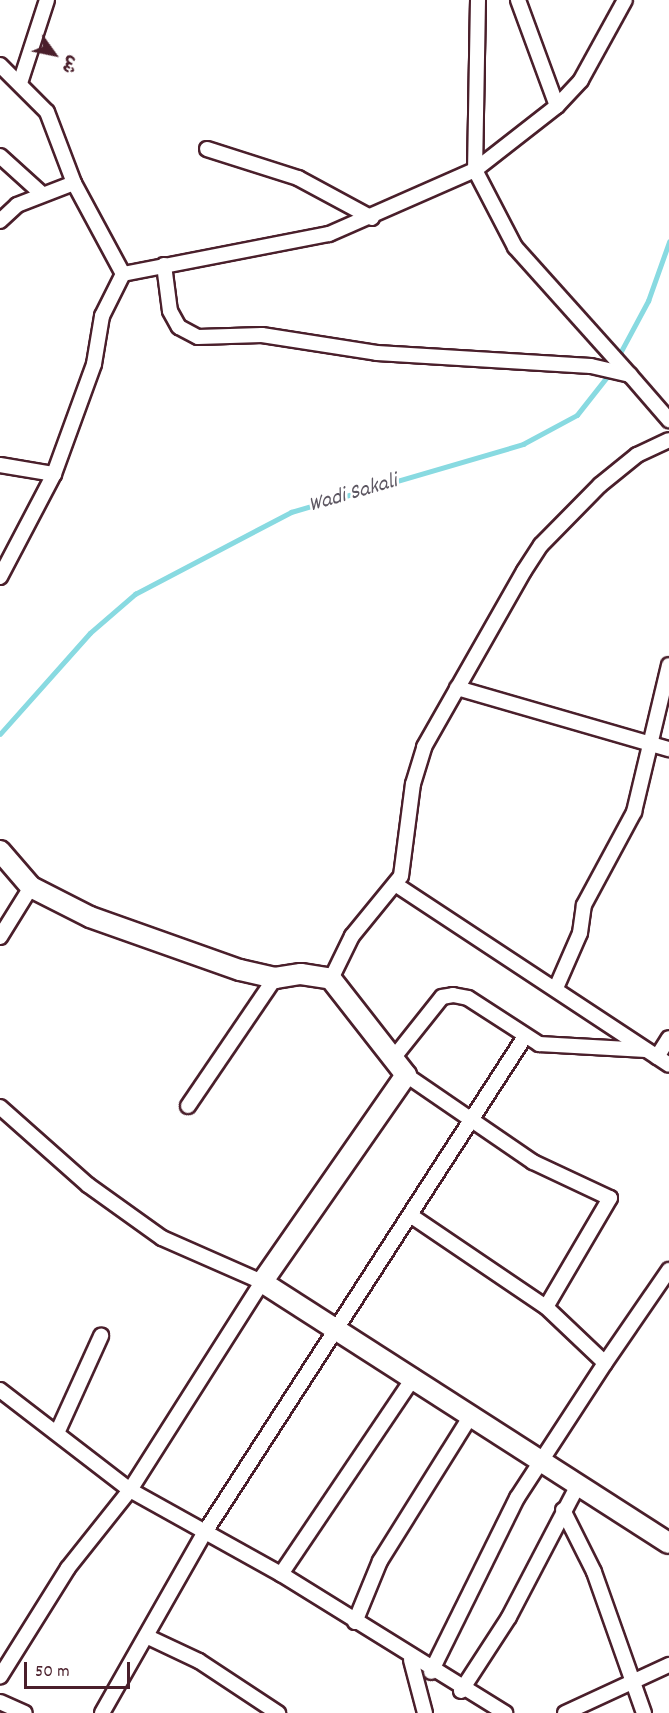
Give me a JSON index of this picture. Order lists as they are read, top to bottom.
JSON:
{
  "water": ["Wadi Sakali"],
  "scale_bar": "50 m",
  "north": "bottom right"
}
